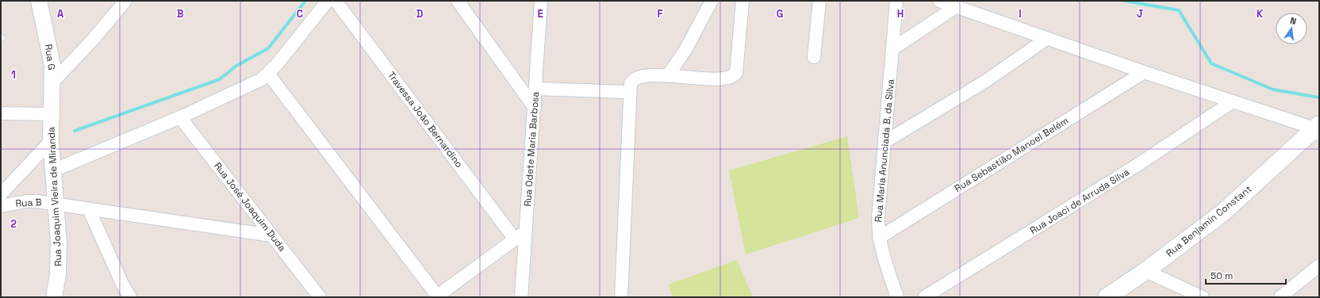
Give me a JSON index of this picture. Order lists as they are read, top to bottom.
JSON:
{
  "streets": {
    "main road": ["Rua Benjamin Constant"],
    "street": [
      "Rua G",
      "Travessa João Bernardino",
      "Rua Odete Maria Barbosa",
      "Rua Maria Anunciada B. da Silva",
      "Rua Sebastião Manoel Belém",
      "Rua Joaquim Vieira de Miranda",
      "Rua Joaci de Arruda Silva",
      "Rua B",
      "Rua José Joaquim Duda"
    ]
  },
  "crossings": [
    ["Rua G", "Rua Joaquim Vieira de Miranda"],
    ["Travessa João Bernardino", "Rua Odete Maria Barbosa"],
    ["Rua Maria Anunciada B. da Silva", "Rua Sebastião Manoel Belém"],
    ["Rua Joaquim Vieira de Miranda", "Rua B"],
    ["Rua B", "Rua José Joaquim Duda"]
  ],
  "scale_bar": "50 m",
  "north": "top",
  "grid": {
    "columns": [
      "A",
      "B",
      "C",
      "D",
      "E",
      "F",
      "G",
      "H",
      "I",
      "J",
      "K"
    ],
    "rows": ["1", "2"]
  }
}
